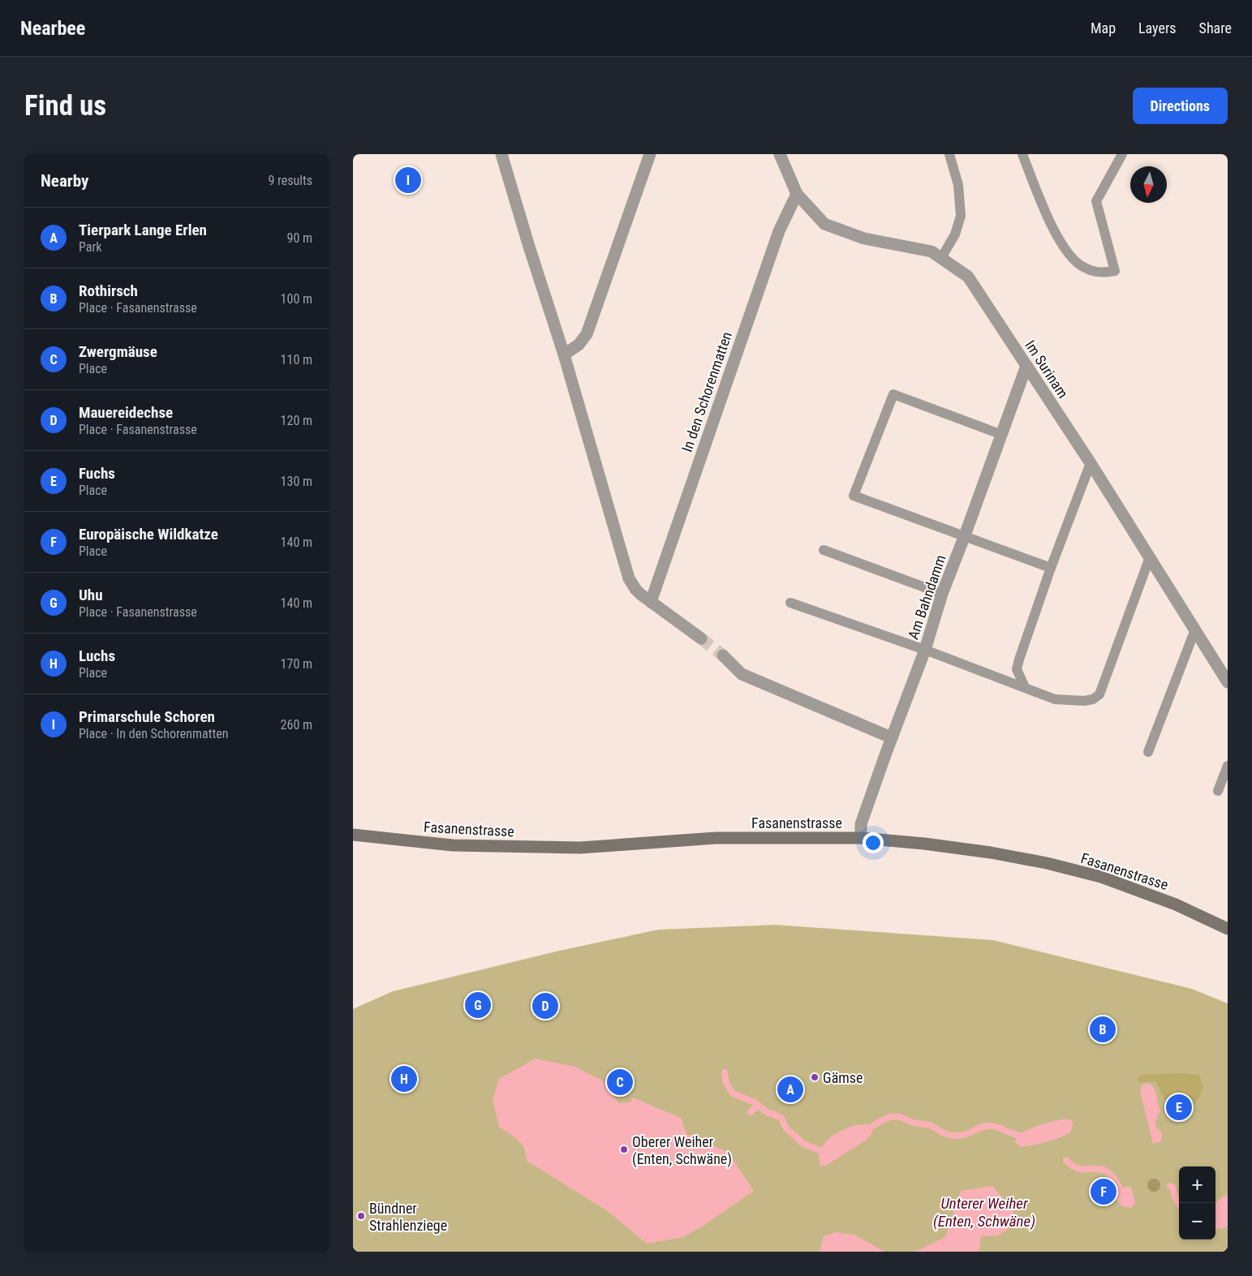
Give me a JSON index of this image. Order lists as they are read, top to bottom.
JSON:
{
  "streets": {
    "main road": ["Fasanenstrasse"],
    "street": ["Im Surinam", "In den Schorenmatten", "Am Bahndamm"]
  },
  "crossings": [
    ["Im Surinam", "In den Schorenmatten"],
    ["Im Surinam", "Am Bahndamm"],
    ["Am Bahndamm", "Fasanenstrasse"]
  ],
  "water": ["Unterer Weiher (Enten, Schwäne)"],
  "places": ["Gämse", "Oberer Weiher (Enten, Schwäne)", "Bündner Strahlenziege"],
  "north": "bottom",
  "page": {
    "header": "Nearbee",
    "nav": ["Map", "Layers", "Share"],
    "buttons": "Directions",
    "title": "Find us",
    "heading": ["Nearby", "9 results"],
    "pins": [
      "I",
      "G",
      "D",
      "B",
      "H",
      "C",
      "A",
      "E",
      "F"
    ],
    "list": [
      {
        "mark": "A",
        "name": "Tierpark Lange Erlen",
        "note": "Park",
        "value": "90 m"
      },
      {
        "mark": "B",
        "name": "Rothirsch",
        "note": "Place · Fasanenstrasse",
        "value": "100 m"
      },
      {
        "mark": "C",
        "name": "Zwergmäuse",
        "note": "Place",
        "value": "110 m"
      },
      {
        "mark": "D",
        "name": "Mauereidechse",
        "note": "Place · Fasanenstrasse",
        "value": "120 m"
      },
      {
        "mark": "E",
        "name": "Fuchs",
        "note": "Place",
        "value": "130 m"
      },
      {
        "mark": "F",
        "name": "Europäische Wildkatze",
        "note": "Place",
        "value": "140 m"
      },
      {
        "mark": "G",
        "name": "Uhu",
        "note": "Place · Fasanenstrasse",
        "value": "140 m"
      },
      {
        "mark": "H",
        "name": "Luchs",
        "note": "Place",
        "value": "170 m"
      },
      {
        "mark": "I",
        "name": "Primarschule Schoren",
        "note": "Place · In den Schorenmatten",
        "value": "260 m"
      }
    ],
    "map_buttons": ["+", "−"]
  }
}
